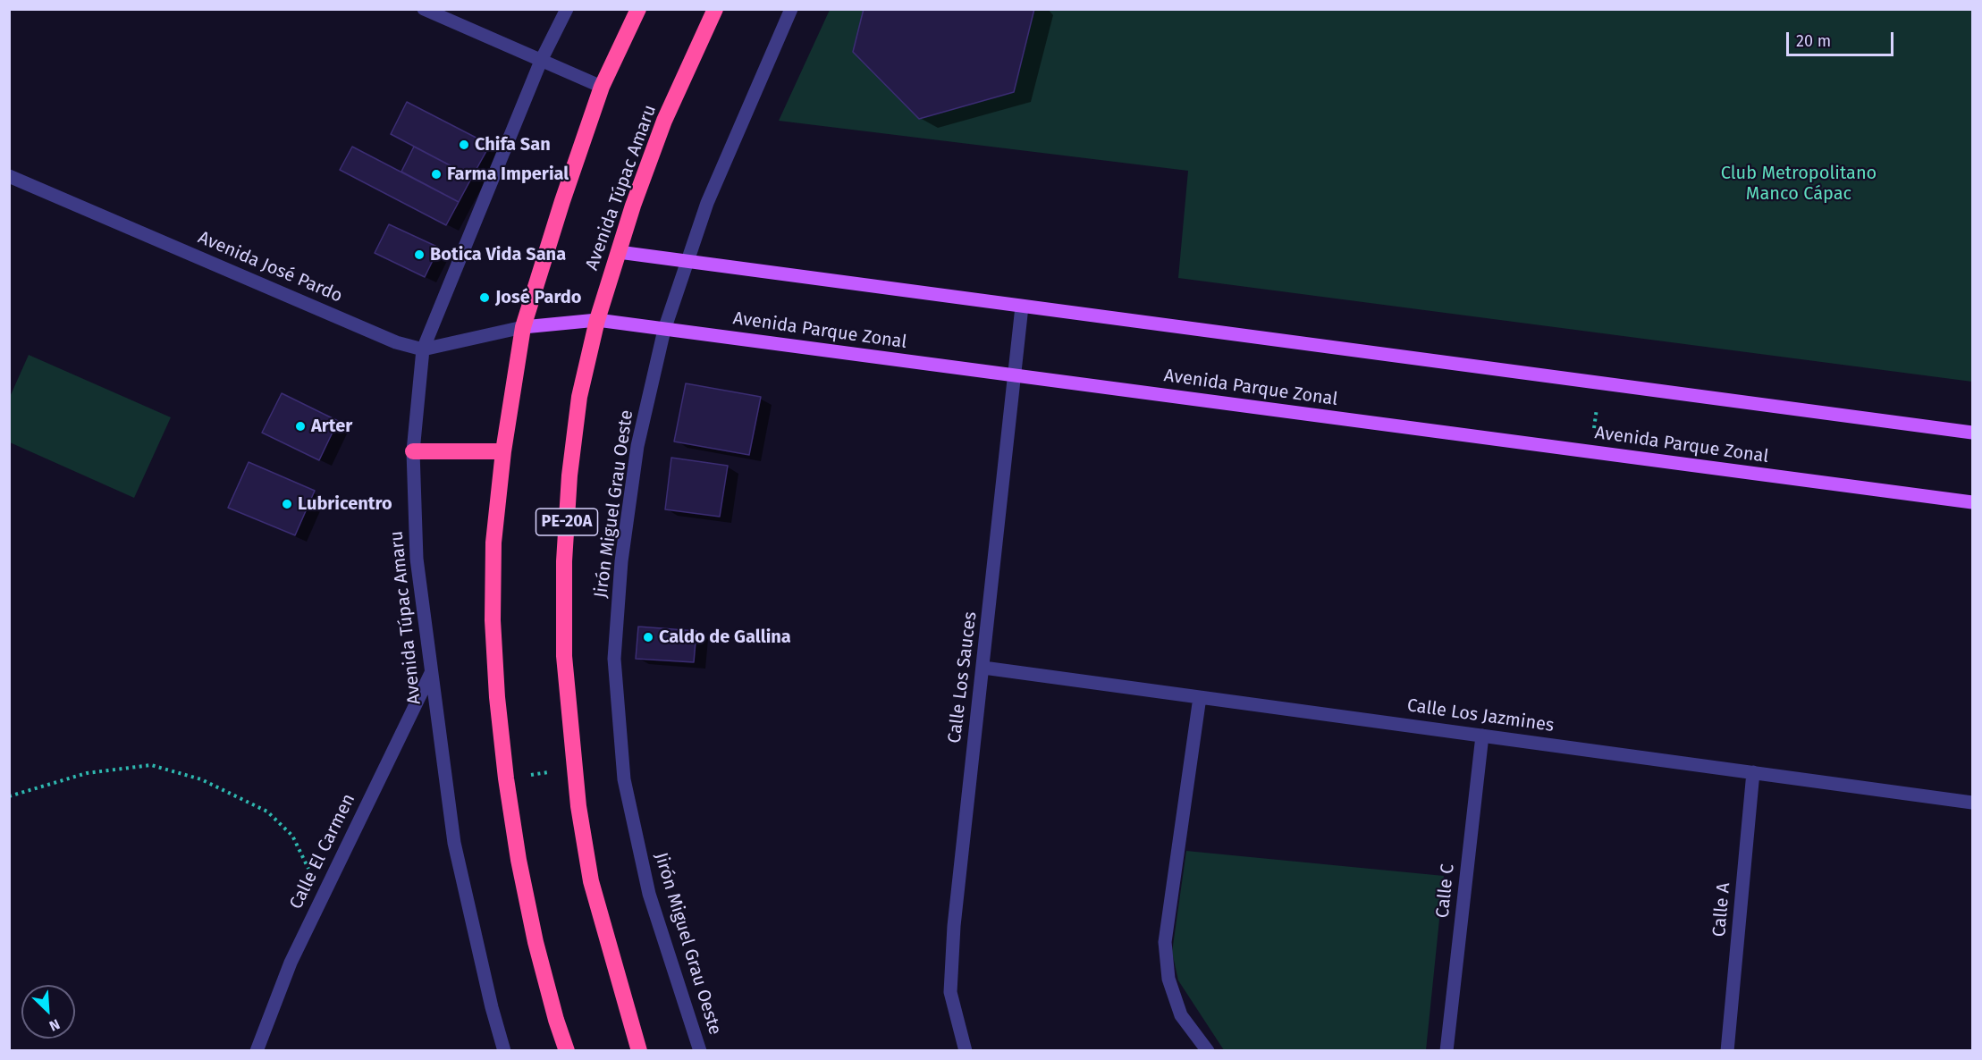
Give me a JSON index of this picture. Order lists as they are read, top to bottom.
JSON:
{
  "streets": {
    "highway": ["Avenida Túpac Amaru", "PE-20A"],
    "main road": ["Avenida Parque Zonal"],
    "street": [
      "Avenida José Pardo",
      "Jirón Miguel Grau Oeste",
      "Calle Los Sauces",
      "Calle Los Jazmines",
      "Calle El Carmen",
      "Calle C",
      "Calle A"
    ]
  },
  "crossings": [
    ["Avenida Túpac Amaru", "Avenida José Pardo"],
    ["Avenida Túpac Amaru", "Avenida Parque Zonal"],
    ["Avenida Túpac Amaru", "Calle El Carmen"],
    ["Avenida José Pardo", "Avenida Parque Zonal"],
    ["Avenida Parque Zonal", "Jirón Miguel Grau Oeste"],
    ["Avenida Parque Zonal", "Calle Los Sauces"],
    ["Calle Los Sauces", "Calle Los Jazmines"],
    ["Calle Los Jazmines", "Calle C"],
    ["Calle Los Jazmines", "Calle A"]
  ],
  "parks": ["Club Metropolitano Manco Cápac"],
  "places": [
    "Chifa San",
    "Farma Imperial",
    "Botica Vida Sana",
    "José Pardo",
    "Arter",
    "Lubricentro",
    "Caldo de Gallina"
  ],
  "scale_bar": "20 m",
  "north": "bottom right"
}
